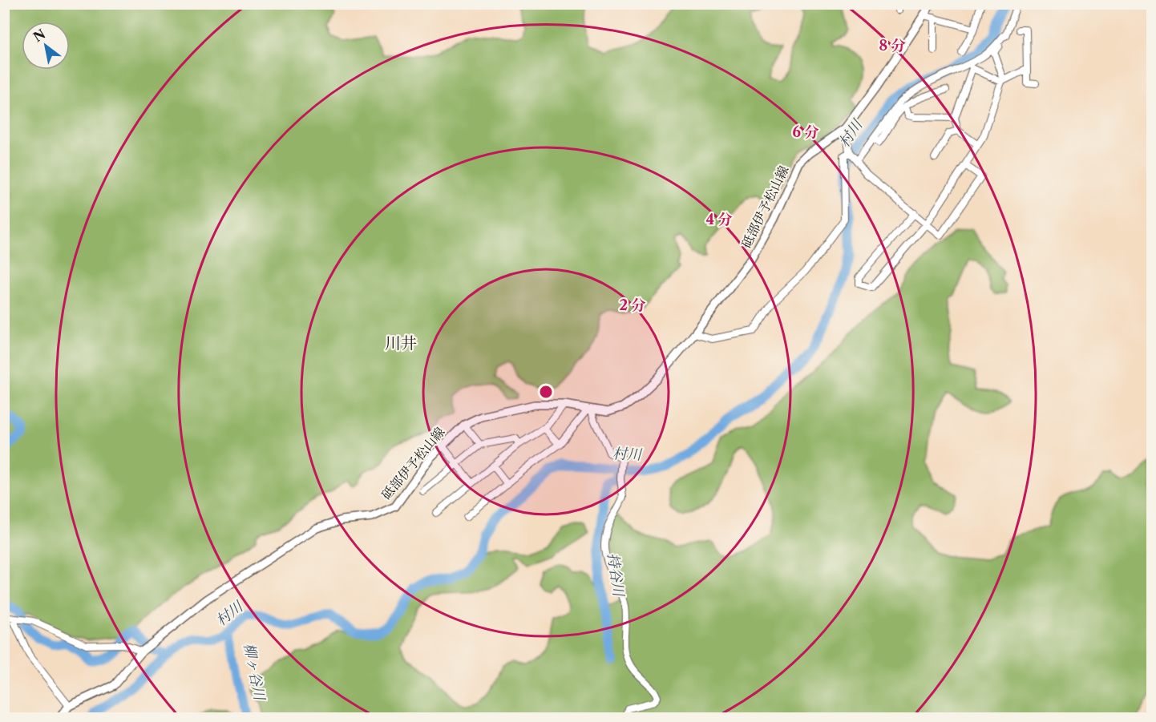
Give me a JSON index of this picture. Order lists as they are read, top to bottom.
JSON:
{
  "streets": {
    "main road": ["砥部伊予松山線"]
  },
  "districts": ["川井"],
  "water": ["村川", "持谷川", "柳ヶ谷川"],
  "north": "top left",
  "rings": [
    "8 分",
    "6 分",
    "4 分",
    "2 分"
  ]
}
